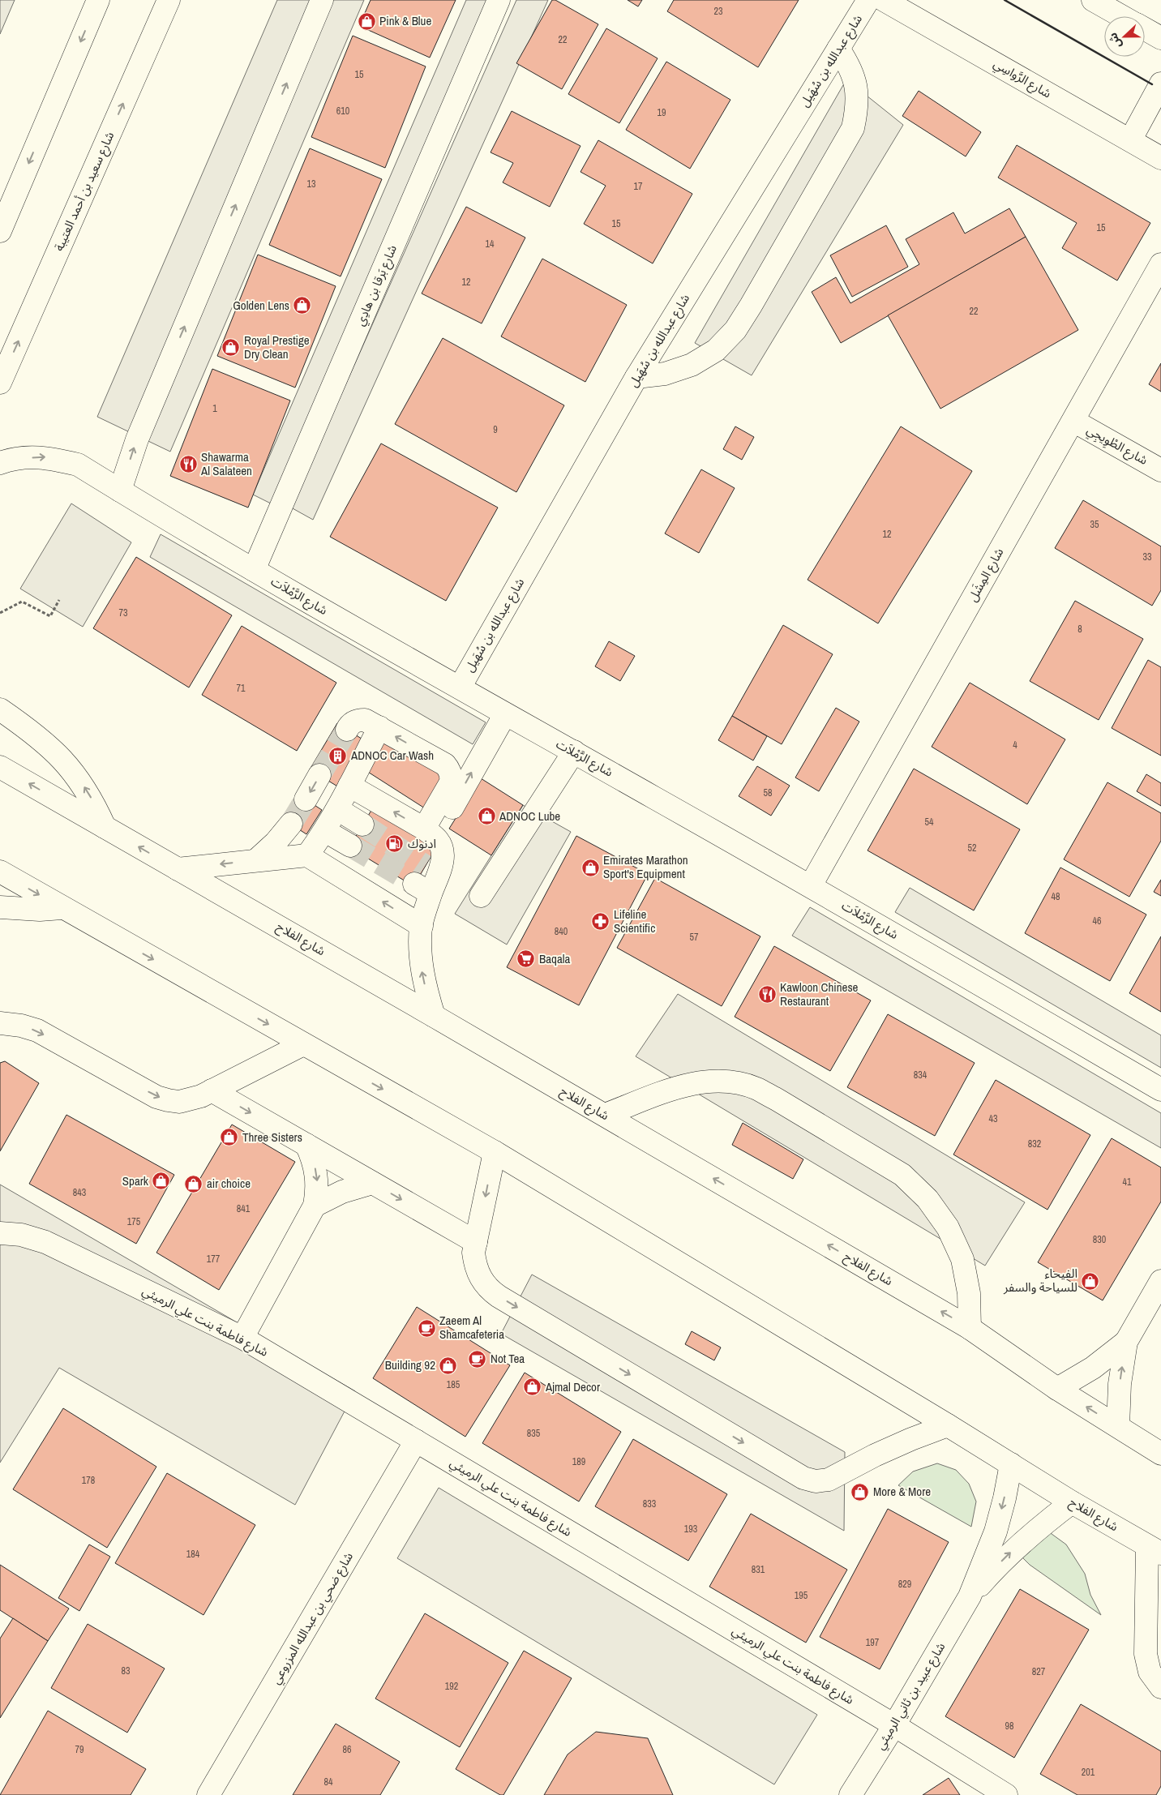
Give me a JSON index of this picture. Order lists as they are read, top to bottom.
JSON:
{
  "streets": {
    "street": [
      "شارع عبدالله بن سُهَيل",
      "شارع الرَّواسِي",
      "شارع سعيد بن أحمد العتيبة",
      "شارع بَرقا بن هادِي",
      "شارع الطْوِيجِي",
      "شارع المِشَل",
      "شارع الرَّمْلاَت",
      "شارع الفلاح",
      "شارع فاطمة بنت علي الرميثي",
      "شارع ضحي بن عبدالله المزروعي",
      "شارع عبيد بن ثاني الرميثي"
    ]
  },
  "crossings": [
    ["شارع عبدالله بن سُهَيل", "شارع الرَّمْلاَت"],
    ["شارع بَرقا بن هادِي", "شارع الرَّمْلاَت"],
    ["شارع الطْوِيجِي", "شارع المِشَل"],
    ["شارع المِشَل", "شارع الرَّمْلاَت"],
    ["شارع الفلاح", "شارع عبيد بن ثاني الرميثي"],
    ["شارع فاطمة بنت علي الرميثي", "شارع ضحي بن عبدالله المزروعي"],
    ["شارع فاطمة بنت علي الرميثي", "شارع عبيد بن ثاني الرميثي"]
  ],
  "places": {
    "shop": [
      "Pink & Blue",
      "Golden Lens",
      "Royal Prestige Dry Clean",
      "ADNOC Lube",
      "Emirates Marathon Sport's Equipment",
      "Three Sisters",
      "Spark",
      "air choice",
      "الفيحاء للسياحة والسفر",
      "Building 92",
      "Ajmal Decor",
      "More & More"
    ],
    "restaurant": ["Shawarma Al Salateen", "Kawloon Chinese Restaurant"],
    "building": ["ADNOC Car Wash"],
    "fuel station": ["ادنوك"],
    "pharmacy": ["Lifeline Scientific"],
    "supermarket": ["Baqala"],
    "cafe": ["Zaeem Al Shamcafeteria", "Not Tea"]
  },
  "house_numbers": [
    "23",
    "22",
    "15",
    "610",
    "19",
    "13",
    "17",
    "15",
    "15",
    "14",
    "12",
    "22",
    "1",
    "9",
    "35",
    "12",
    "33",
    "73",
    "8",
    "71",
    "4",
    "58",
    "54",
    "52",
    "48",
    "46",
    "840",
    "57",
    "834",
    "43",
    "832",
    "41",
    "843",
    "841",
    "175",
    "830",
    "177",
    "185",
    "835",
    "189",
    "178",
    "833",
    "193",
    "184",
    "831",
    "829",
    "195",
    "197",
    "83",
    "827",
    "192",
    "98",
    "79",
    "86",
    "201",
    "84"
  ],
  "north": "left"
}
